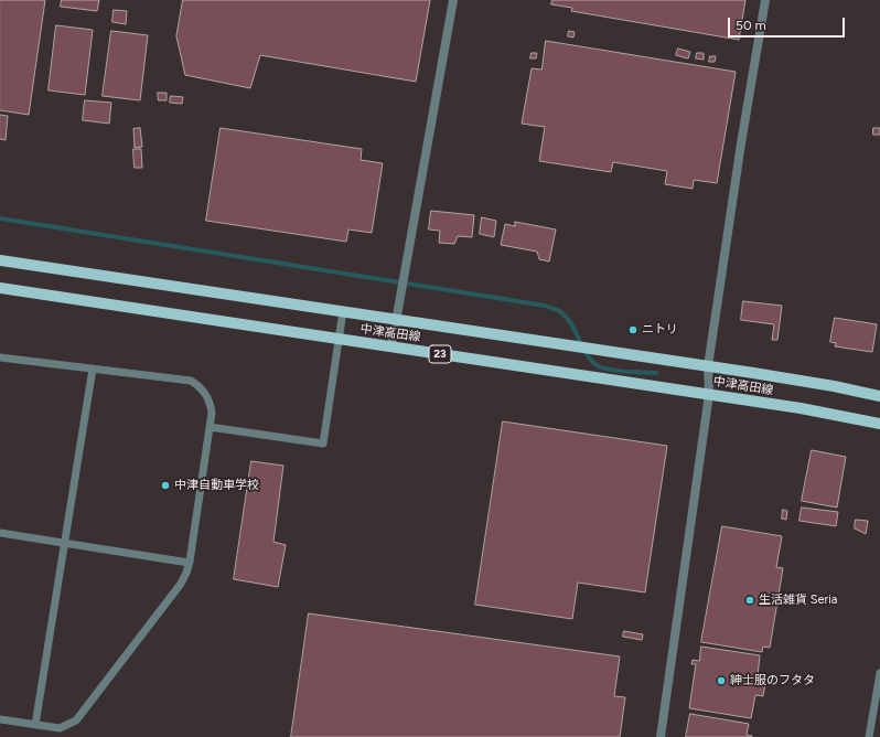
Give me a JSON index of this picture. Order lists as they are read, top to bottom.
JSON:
{
  "streets": {
    "main road": ["中津高田線", "23"]
  },
  "places": [
    "ニトリ",
    "中津自動車学校",
    "生活雑貨 Seria",
    "紳士服のフタタ"
  ],
  "scale_bar": "50 m"
}
